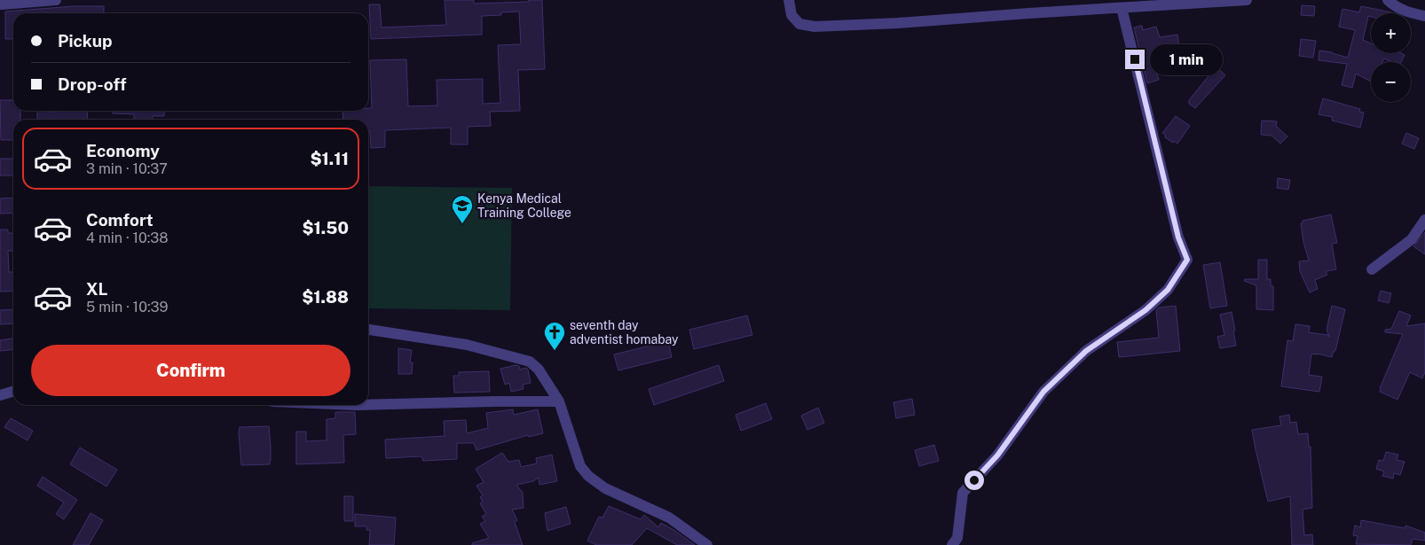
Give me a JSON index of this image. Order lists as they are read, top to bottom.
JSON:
{
  "places": {
    "school or university": ["Kenya Medical Training College"],
    "church": ["seventh day adventist homabay"]
  },
  "page": {
    "map_buttons": ["+", "−"],
    "banner": ["Pickup", "Drop-off"],
    "bubble": "1 min",
    "list": [
      {
        "name": "Economy",
        "note": "3 min · 10:37",
        "value": "$1.11"
      },
      {
        "name": "Comfort",
        "note": "4 min · 10:38",
        "value": "$1.50"
      },
      {
        "name": "XL",
        "note": "5 min · 10:39",
        "value": "$1.88"
      }
    ],
    "buttons": "Confirm"
  }
}
